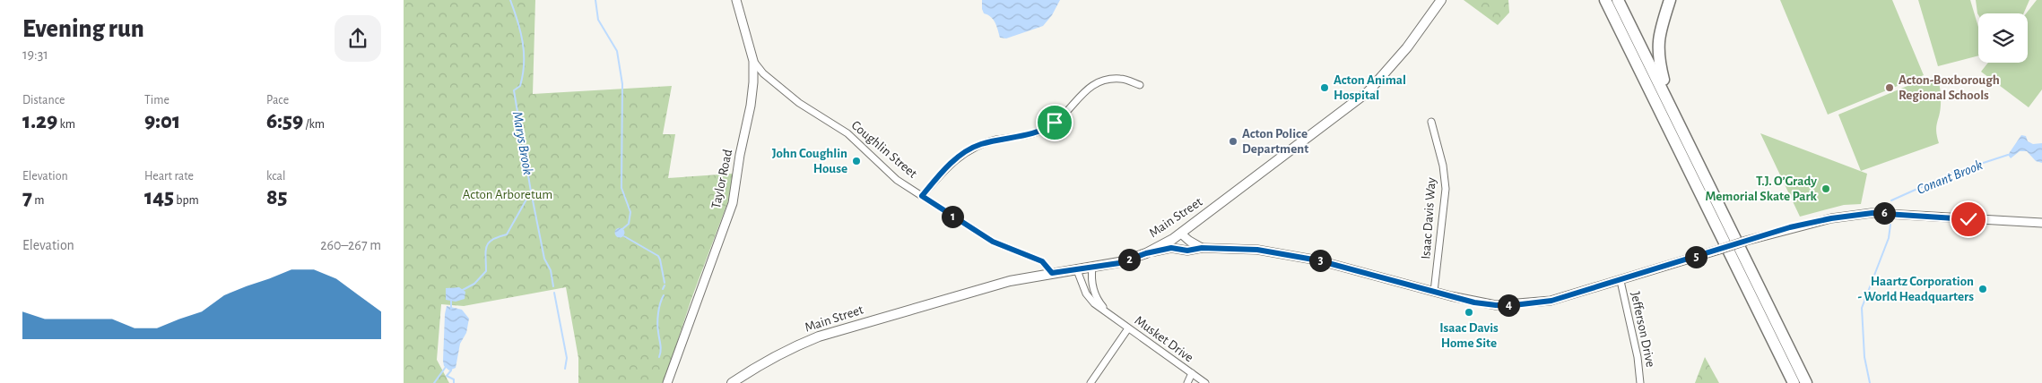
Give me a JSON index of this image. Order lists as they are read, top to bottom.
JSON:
{
  "streets": {
    "main road": ["Main Street"],
    "street": [
      "Coughlin Street",
      "Taylor Road",
      "Isaac Davis Way",
      "Jefferson Drive",
      "Musket Drive"
    ]
  },
  "crossings": [
    ["Coughlin Street", "Taylor Road"],
    ["Coughlin Street", "Main Street"],
    ["Main Street", "Musket Drive"]
  ],
  "water": ["Marys Brook", "Conant Brook"],
  "parks": ["Acton Arboretum"],
  "places": [
    "Acton Animal Hospital",
    "Acton-Boxborough Regional Schools",
    "Acton Police Department",
    "John Coughlin House",
    "T.J. O’Grady Memorial Skate Park",
    "Haartz Corporation - World Headquarters",
    "Isaac Davis Home Site"
  ],
  "page": {
    "heading": ["Evening run", "19:31"],
    "stats": [
      ["Distance", "1.29 km"],
      ["Time", "9:01"],
      ["Pace", "6:59 /km"],
      ["Elevation", "7 m"],
      ["Heart rate", "145 bpm"],
      ["kcal", "85"]
    ],
    "pins": [
      "6",
      "1",
      "5",
      "2",
      "3",
      "4"
    ],
    "chart": ["Elevation", "260–267 m"]
  }
}
